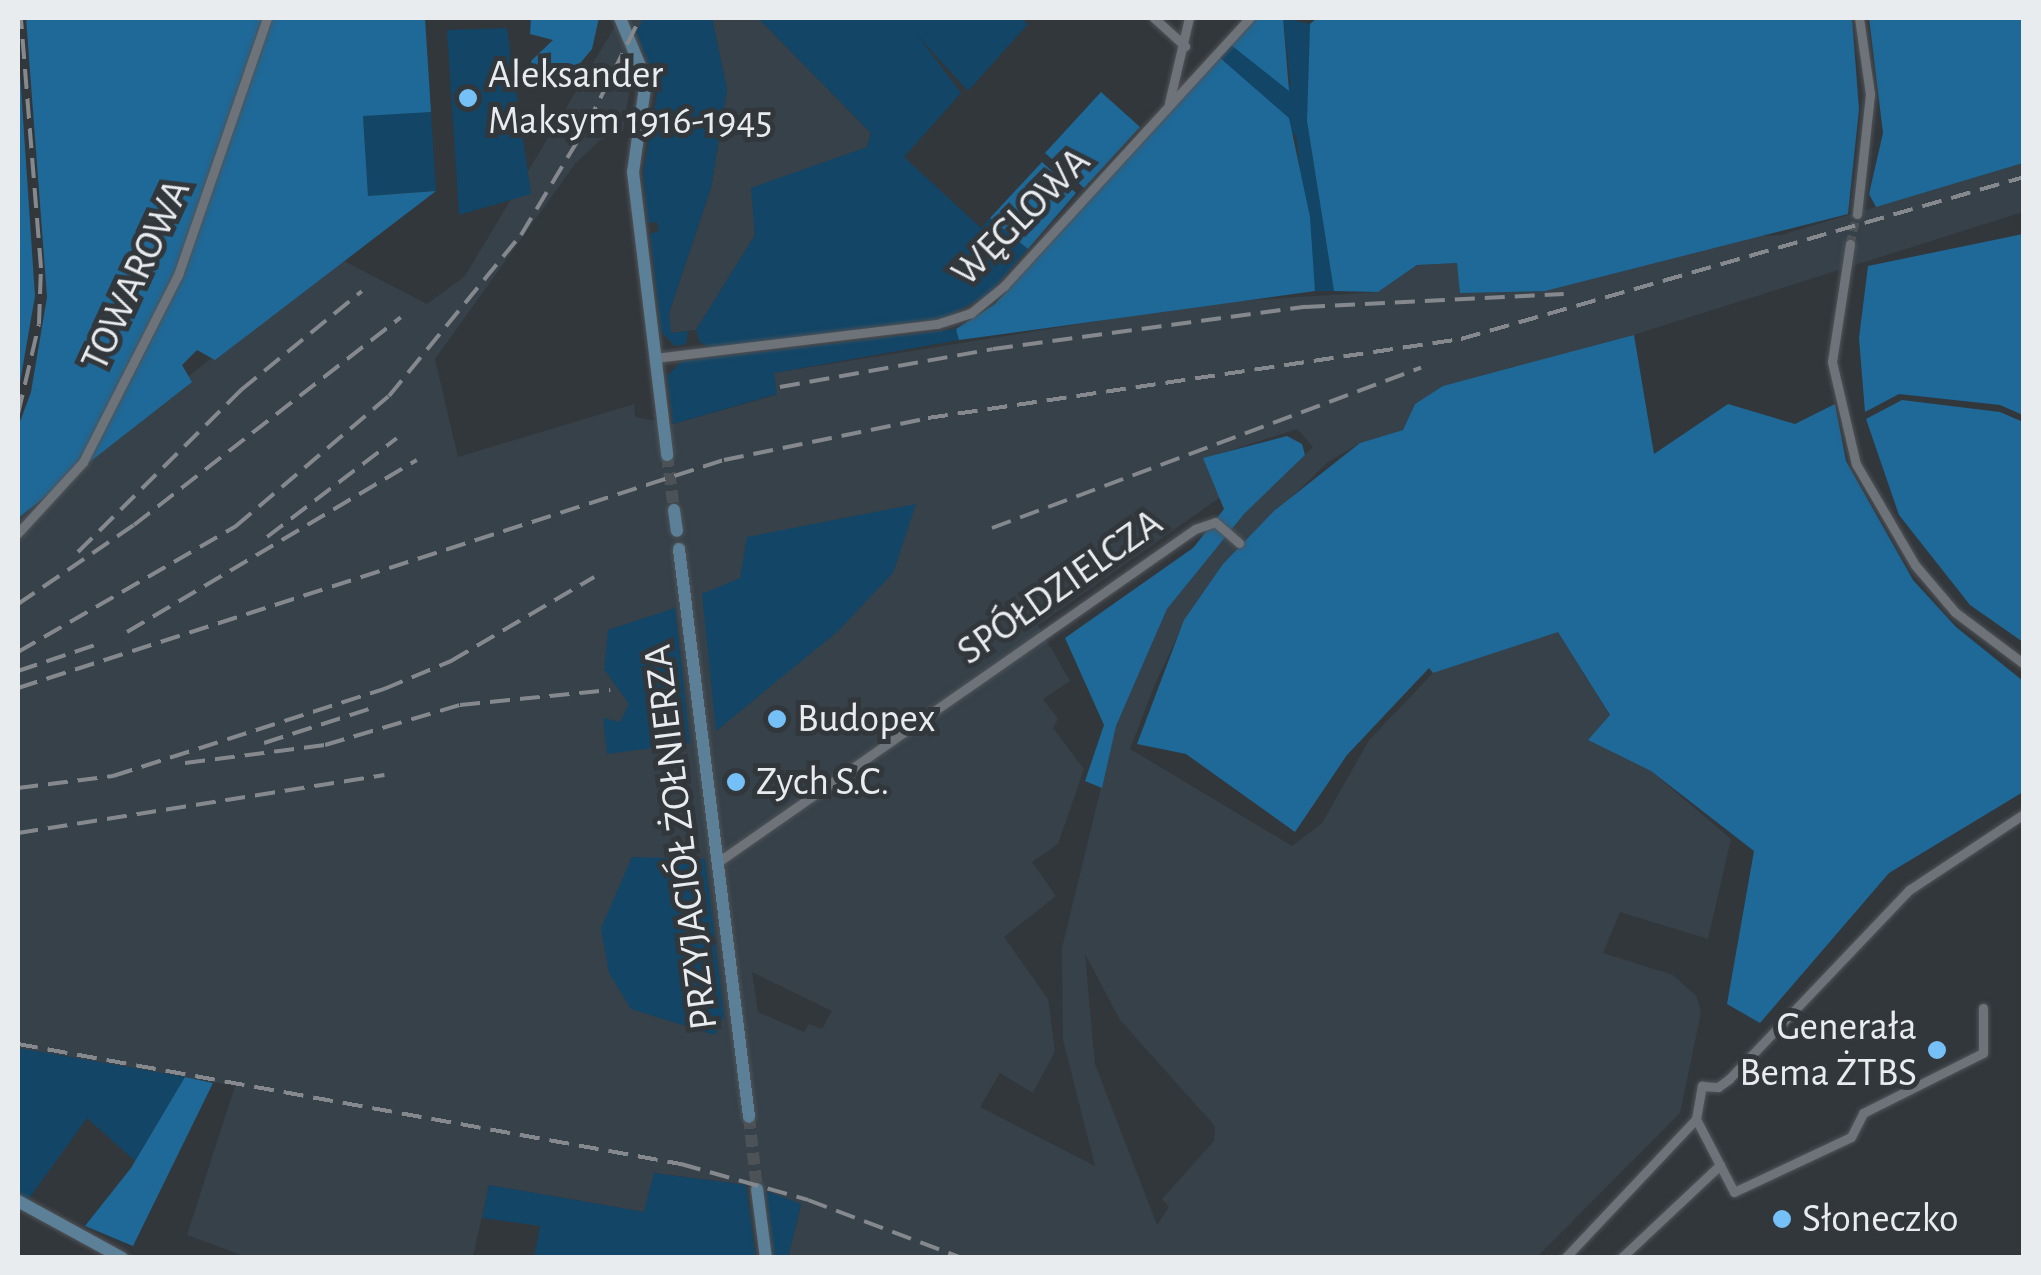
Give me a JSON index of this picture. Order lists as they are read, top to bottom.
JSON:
{
  "streets": {
    "main road": ["PRZYJACIÓŁ ŻOŁNIERZA"],
    "street": ["WĘGLOWA", "TOWAROWA", "SPÓŁDZIELCZA"]
  },
  "crossings": [
    ["SPÓŁDZIELCZA", "PRZYJACIÓŁ ŻOŁNIERZA"]
  ],
  "places": [
    "Aleksander Maksym 1916-1945",
    "Budopex",
    "Zych S.C.",
    "Generała Bema ŻTBS",
    "Słoneczko"
  ]
}
